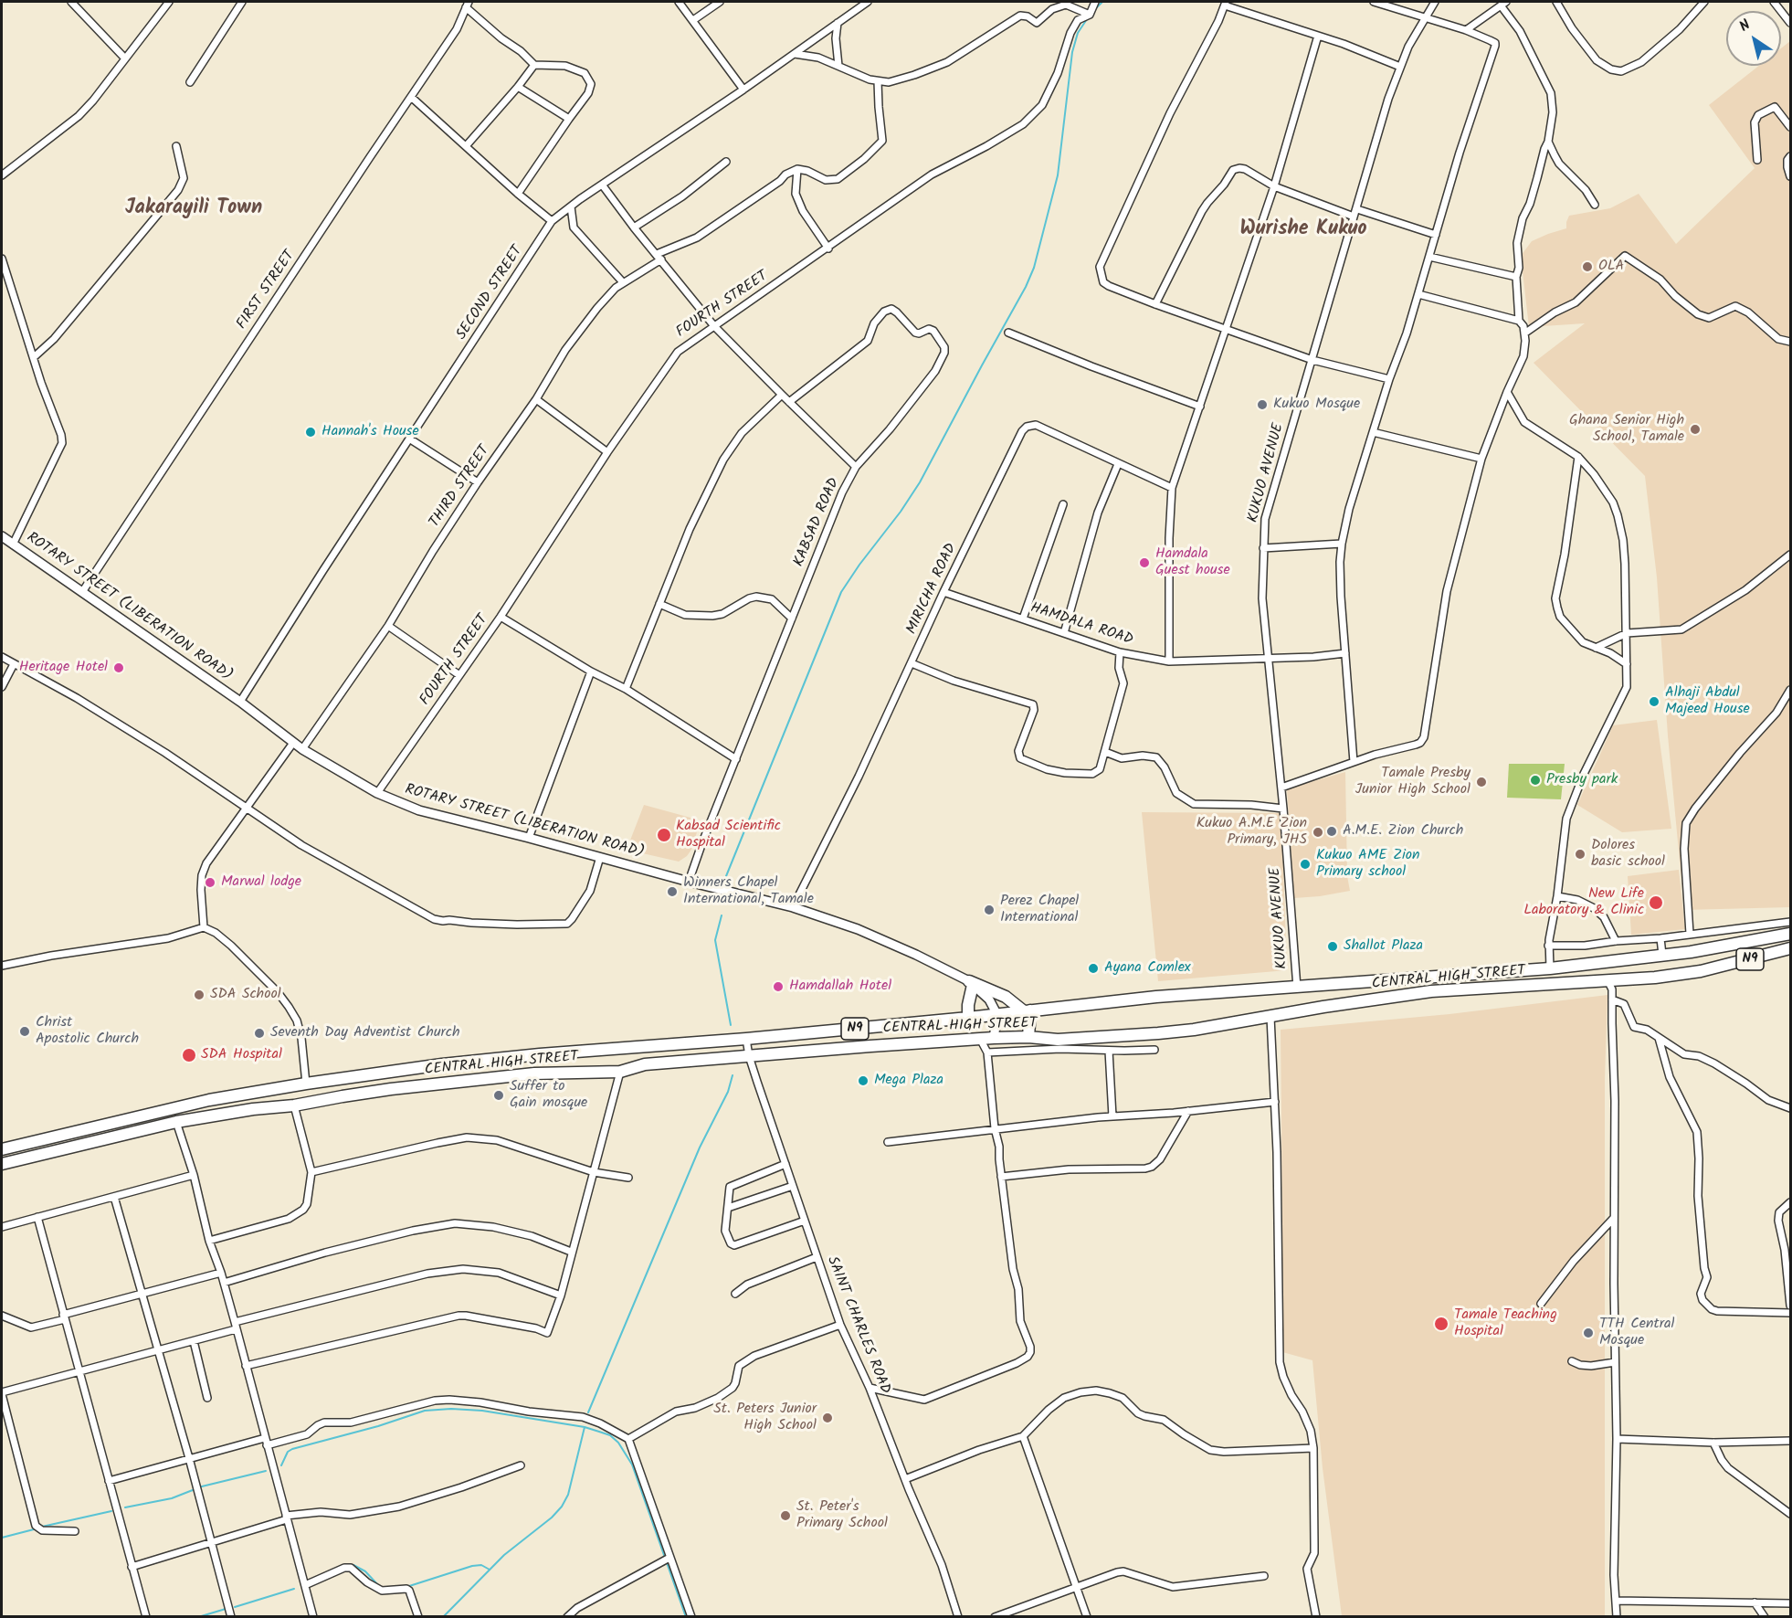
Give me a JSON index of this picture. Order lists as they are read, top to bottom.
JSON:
{
  "streets": {
    "highway": ["N9", "CENTRAL HIGH STREET"],
    "street": [
      "FIRST STREET",
      "SECOND STREET",
      "FOURTH STREET",
      "KUKUO AVENUE",
      "THIRD STREET",
      "KABSAD ROAD",
      "MIRICHA ROAD",
      "ROTARY STREET (LIBERATION ROAD)",
      "HAMDALA ROAD",
      "SAINT CHARLES ROAD"
    ]
  },
  "crossings": [
    ["FIRST STREET", "ROTARY STREET (LIBERATION ROAD)"],
    ["SECOND STREET", "KABSAD ROAD"],
    ["SECOND STREET", "ROTARY STREET (LIBERATION ROAD)"],
    ["FOURTH STREET", "KABSAD ROAD"],
    ["FOURTH STREET", "ROTARY STREET (LIBERATION ROAD)"],
    ["KUKUO AVENUE", "HAMDALA ROAD"],
    ["KUKUO AVENUE", "CENTRAL HIGH STREET"],
    ["THIRD STREET", "KABSAD ROAD"],
    ["THIRD STREET", "ROTARY STREET (LIBERATION ROAD)"],
    ["KABSAD ROAD", "ROTARY STREET (LIBERATION ROAD)"],
    ["MIRICHA ROAD", "ROTARY STREET (LIBERATION ROAD)"],
    ["MIRICHA ROAD", "HAMDALA ROAD"],
    ["ROTARY STREET (LIBERATION ROAD)", "CENTRAL HIGH STREET"],
    ["CENTRAL HIGH STREET", "SAINT CHARLES ROAD"]
  ],
  "districts": ["Jakarayili Town", "Wurishe Kukuo"],
  "places": [
    "OLA",
    "Kukuo Mosque",
    "Ghana Senior High School, Tamale",
    "Hannah's House",
    "Hamdala Guest house",
    "Heritage Hotel",
    "Alhaji Abdul Majeed House",
    "Presby park",
    "Tamale Presby Junior High School",
    "A.M.E. Zion Church",
    "Kukuo A.M.E Zion Primary, JHS",
    "Kabsad Scientific Hospital",
    "Dolores basic school",
    "Kukuo AME Zion Primary school",
    "Marwal lodge",
    "Winners Chapel International, Tamale",
    "New Life Laboratory & Clinic",
    "Perez Chapel International",
    "Shallot Plaza",
    "Ayana Comlex",
    "Hamdallah Hotel",
    "SDA School",
    "Christ Apostolic Church",
    "Seventh Day Adventist Church",
    "SDA Hospital",
    "Mega Plaza",
    "Suffer to Gain mosque",
    "Tamale Teaching Hospital",
    "TTH Central Mosque",
    "St. Peters Junior High School",
    "St. Peter's Primary School"
  ],
  "north": "top left"
}
